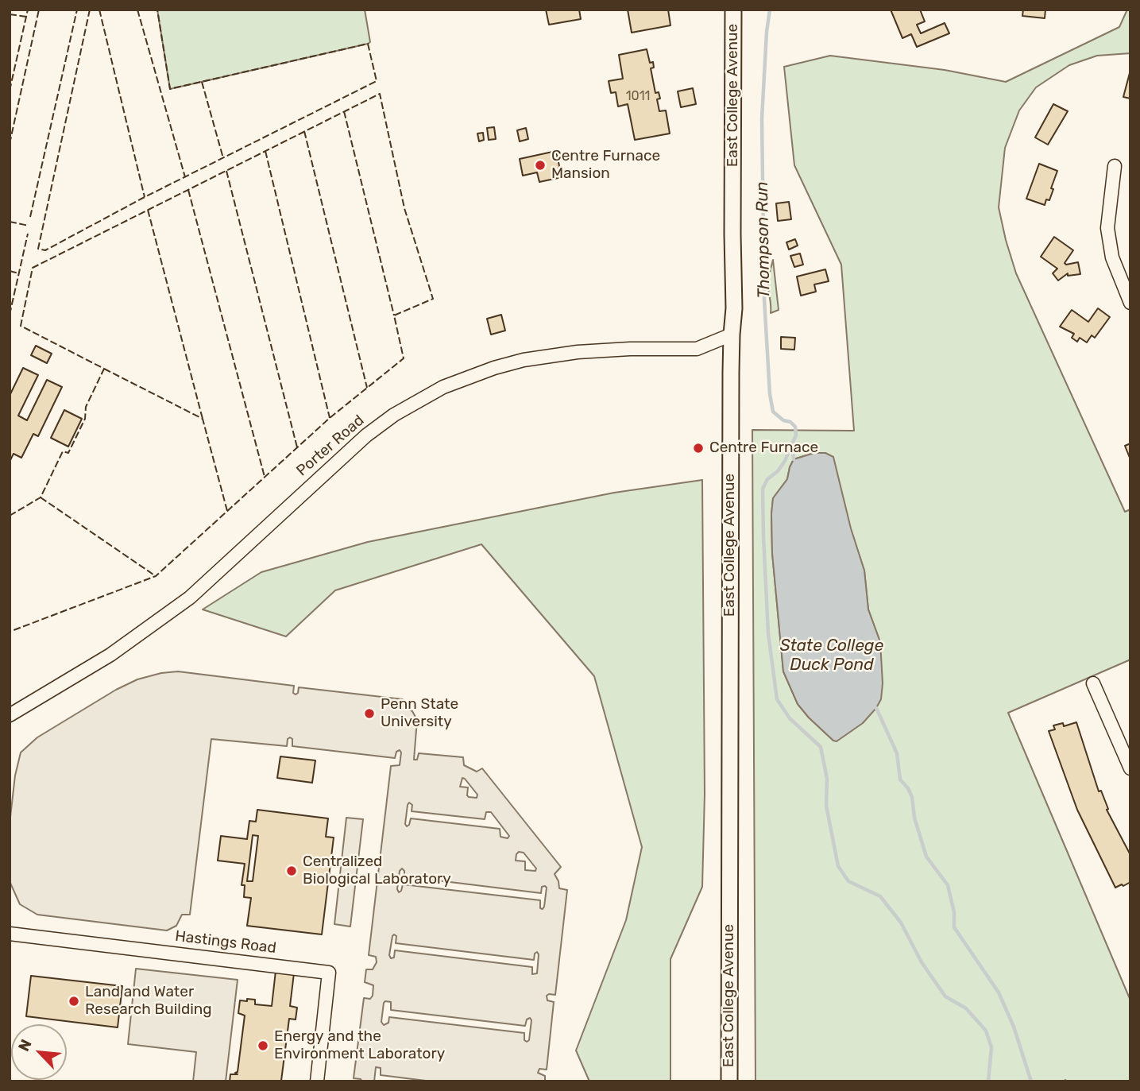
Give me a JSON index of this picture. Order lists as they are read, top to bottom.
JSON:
{
  "streets": {
    "main road": ["East College Avenue"],
    "street": ["Porter Road", "Hastings Road"]
  },
  "crossings": [
    ["East College Avenue", "Porter Road"]
  ],
  "water": ["Thompson Run", "State College Duck Pond"],
  "places": [
    "Centre Furnace Mansion",
    "Centre Furnace",
    "Penn State University",
    "Centralized Biological Laboratory",
    "Land and Water Research Building",
    "Energy and the Environment Laboratory"
  ],
  "house_numbers": ["1011"],
  "north": "top left"
}
